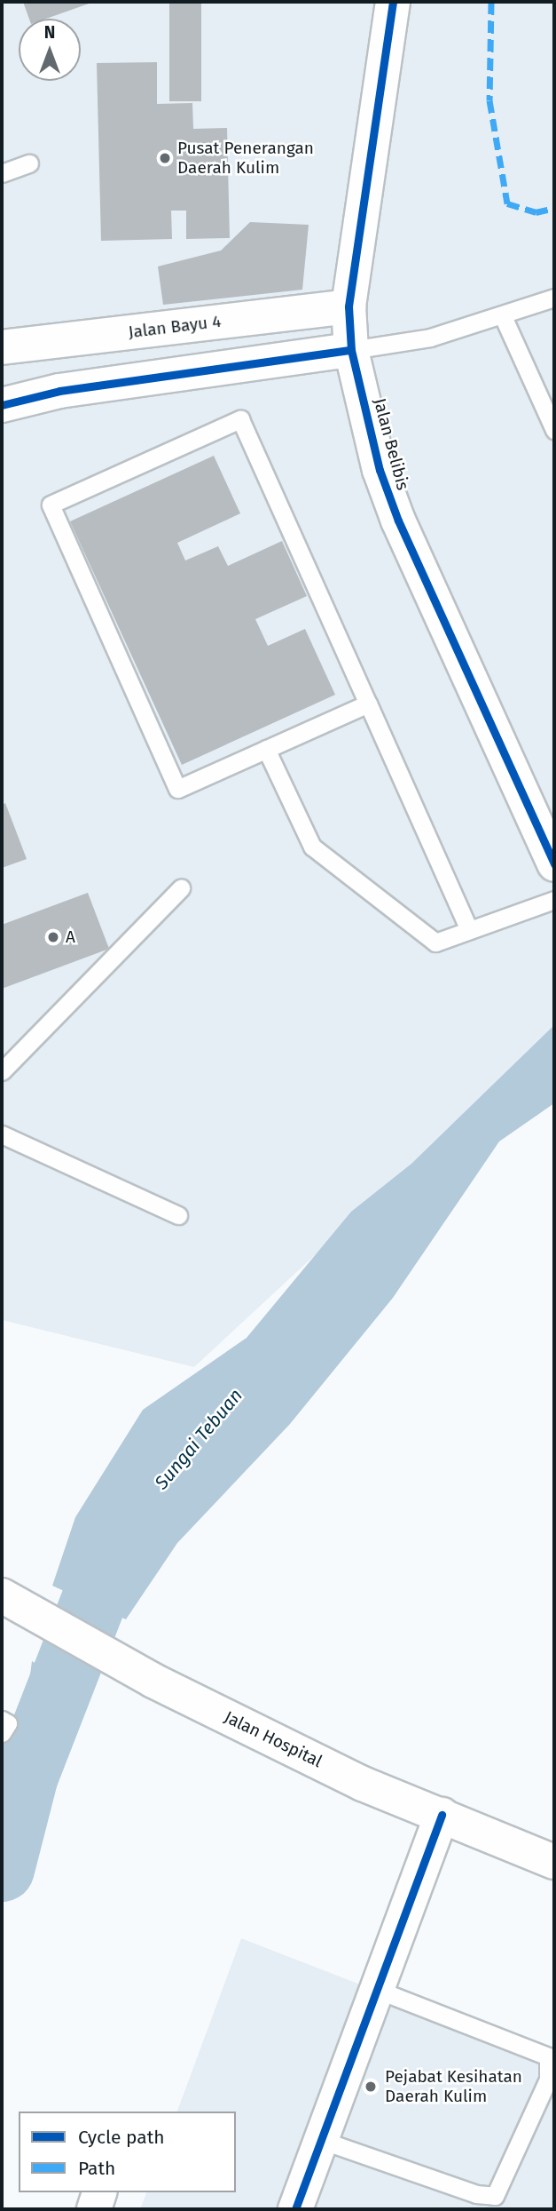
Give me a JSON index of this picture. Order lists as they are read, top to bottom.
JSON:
{
  "streets": {
    "street": ["Jalan Bayu 4", "Jalan Belibis", "Jalan Hospital"]
  },
  "crossings": [
    ["Jalan Bayu 4", "Jalan Belibis"]
  ],
  "water": ["Sungai Tebuan"],
  "places": ["Pusat Penerangan Daerah Kulim", "A", "Pejabat Kesihatan Daerah Kulim"],
  "legend": ["Cycle path", "Path"],
  "north": "top"
}
